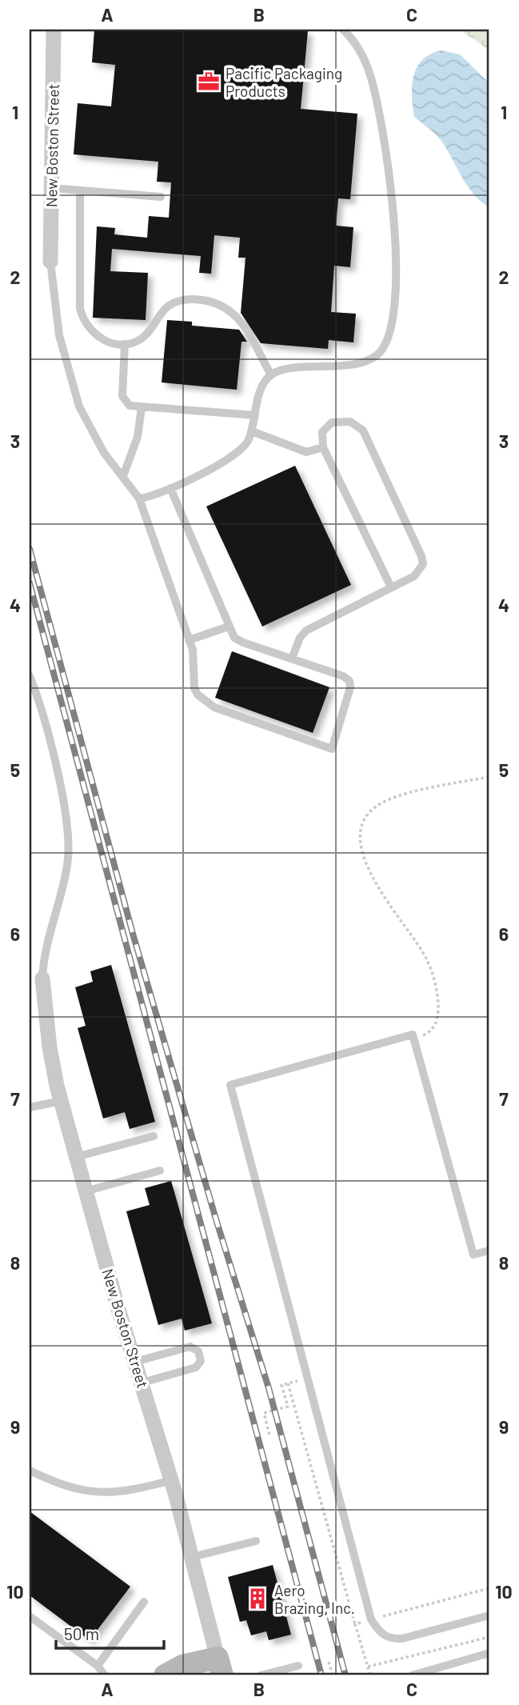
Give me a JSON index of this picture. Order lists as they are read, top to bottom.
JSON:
{
  "streets": {
    "street": ["New Boston Street"]
  },
  "places": {
    "office": ["Pacific Packaging Products"],
    "building": ["Aero Brazing, Inc."]
  },
  "scale_bar": "50 m",
  "grid": {
    "columns": ["A", "B", "C"],
    "rows": [
      "1",
      "2",
      "3",
      "4",
      "5",
      "6",
      "7",
      "8",
      "9",
      "10"
    ]
  }
}
